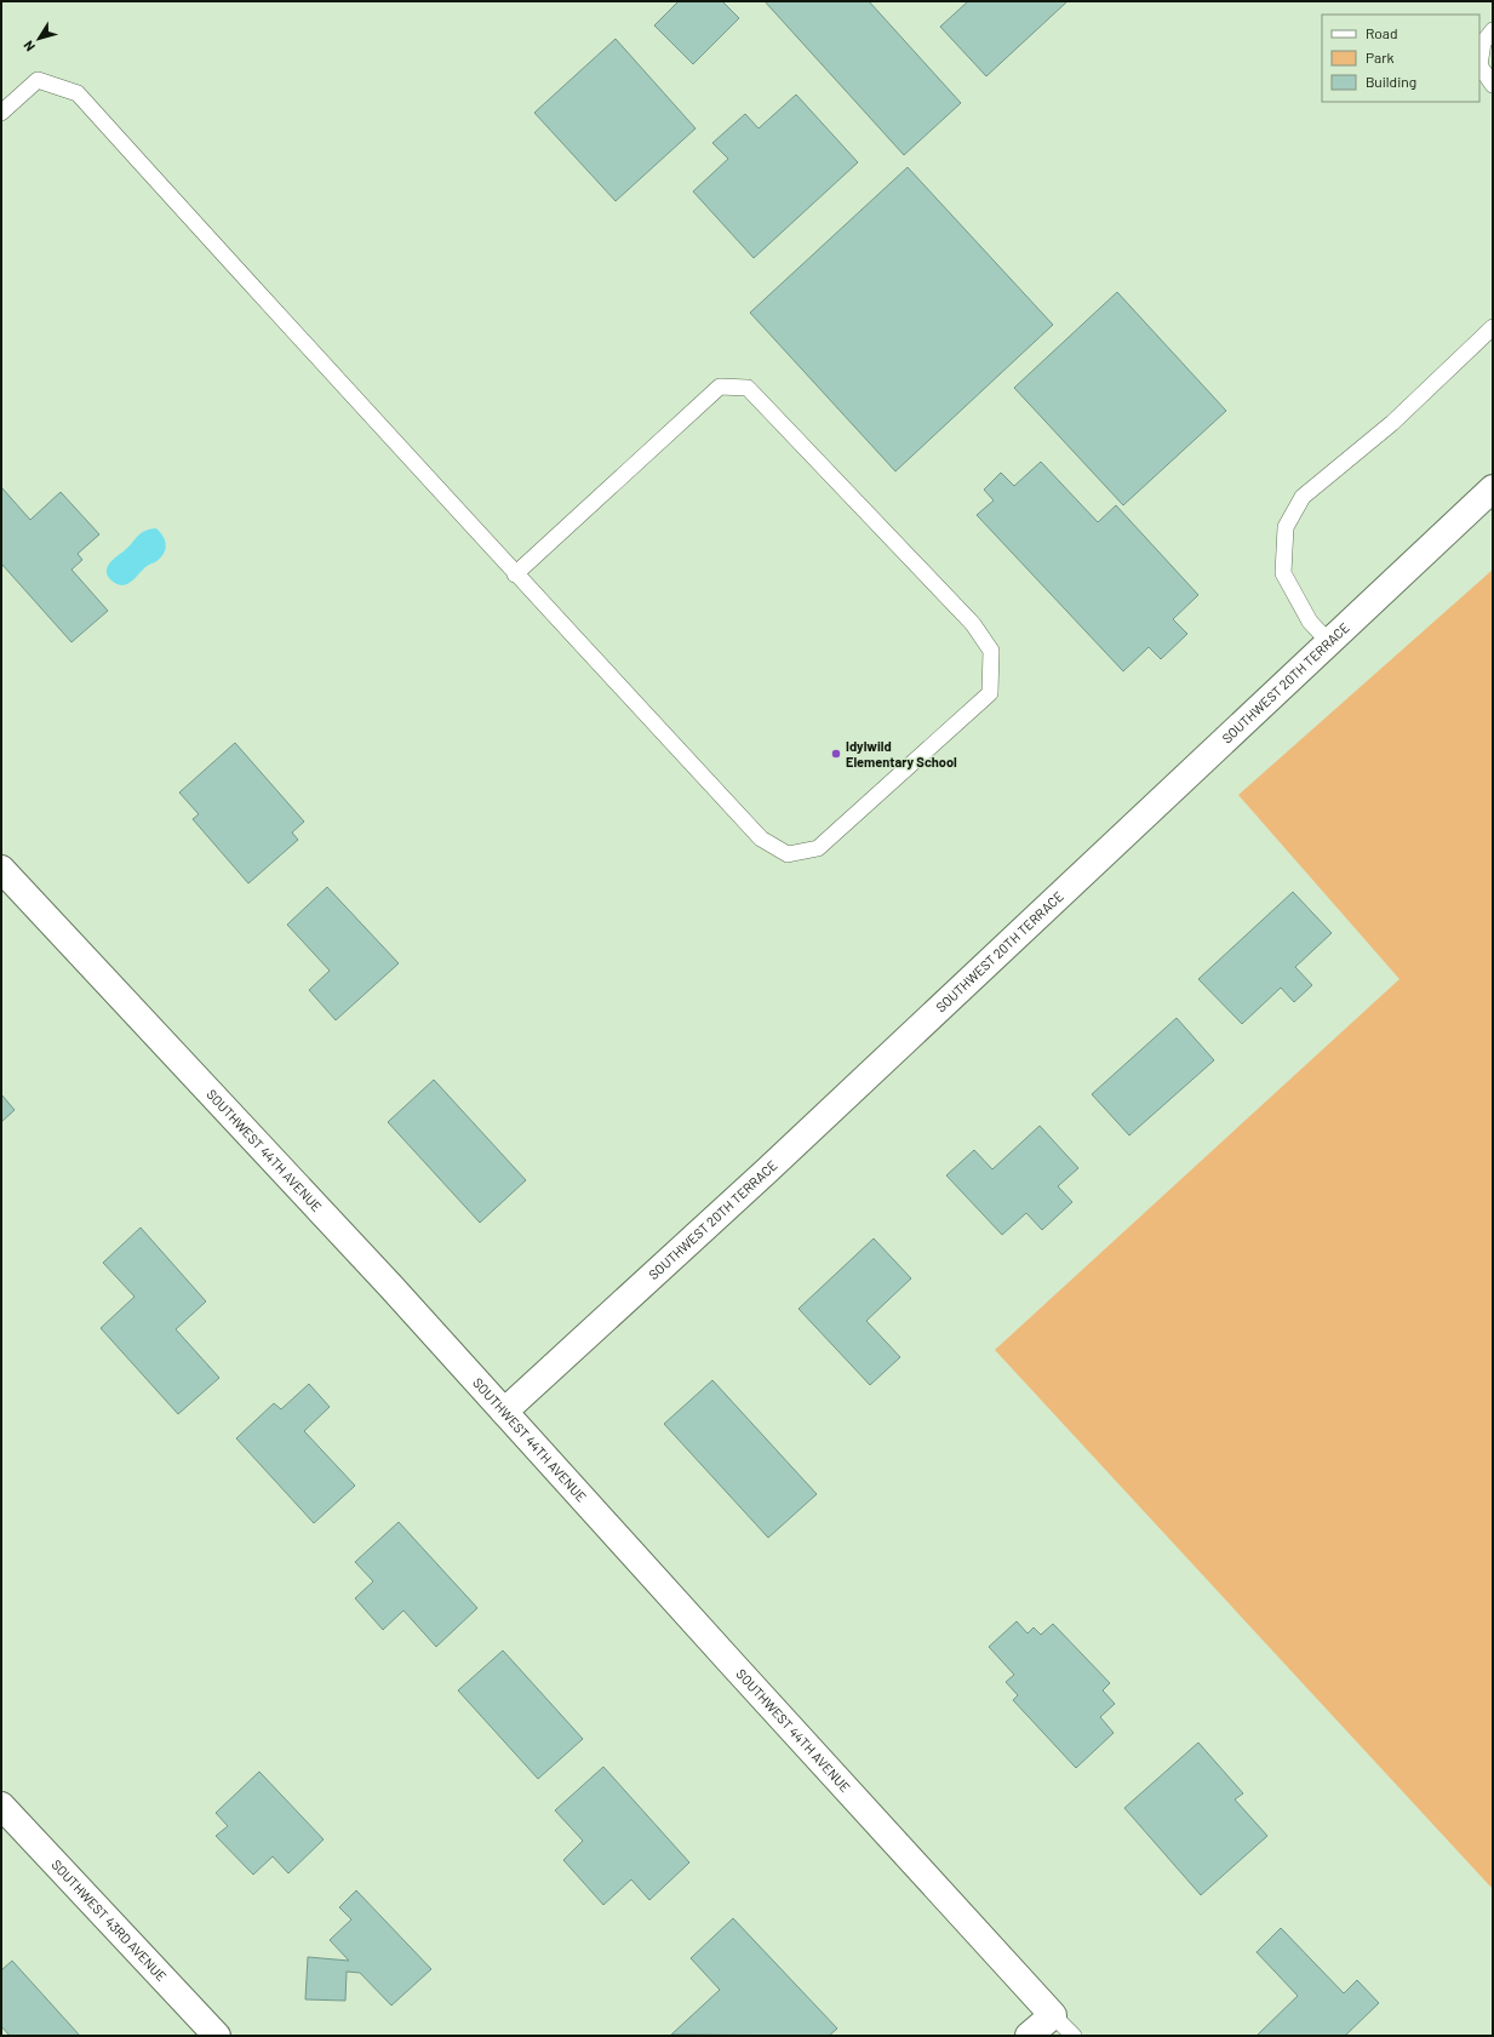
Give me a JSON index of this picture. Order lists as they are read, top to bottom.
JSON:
{
  "streets": {
    "street": ["SOUTHWEST 20TH TERRACE", "SOUTHWEST 44TH AVENUE", "SOUTHWEST 43RD AVENUE"]
  },
  "crossings": [
    ["SOUTHWEST 20TH TERRACE", "SOUTHWEST 44TH AVENUE"]
  ],
  "places": ["Idylwild Elementary School"],
  "legend": ["Road", "Park", "Building"],
  "north": "bottom left"
}
